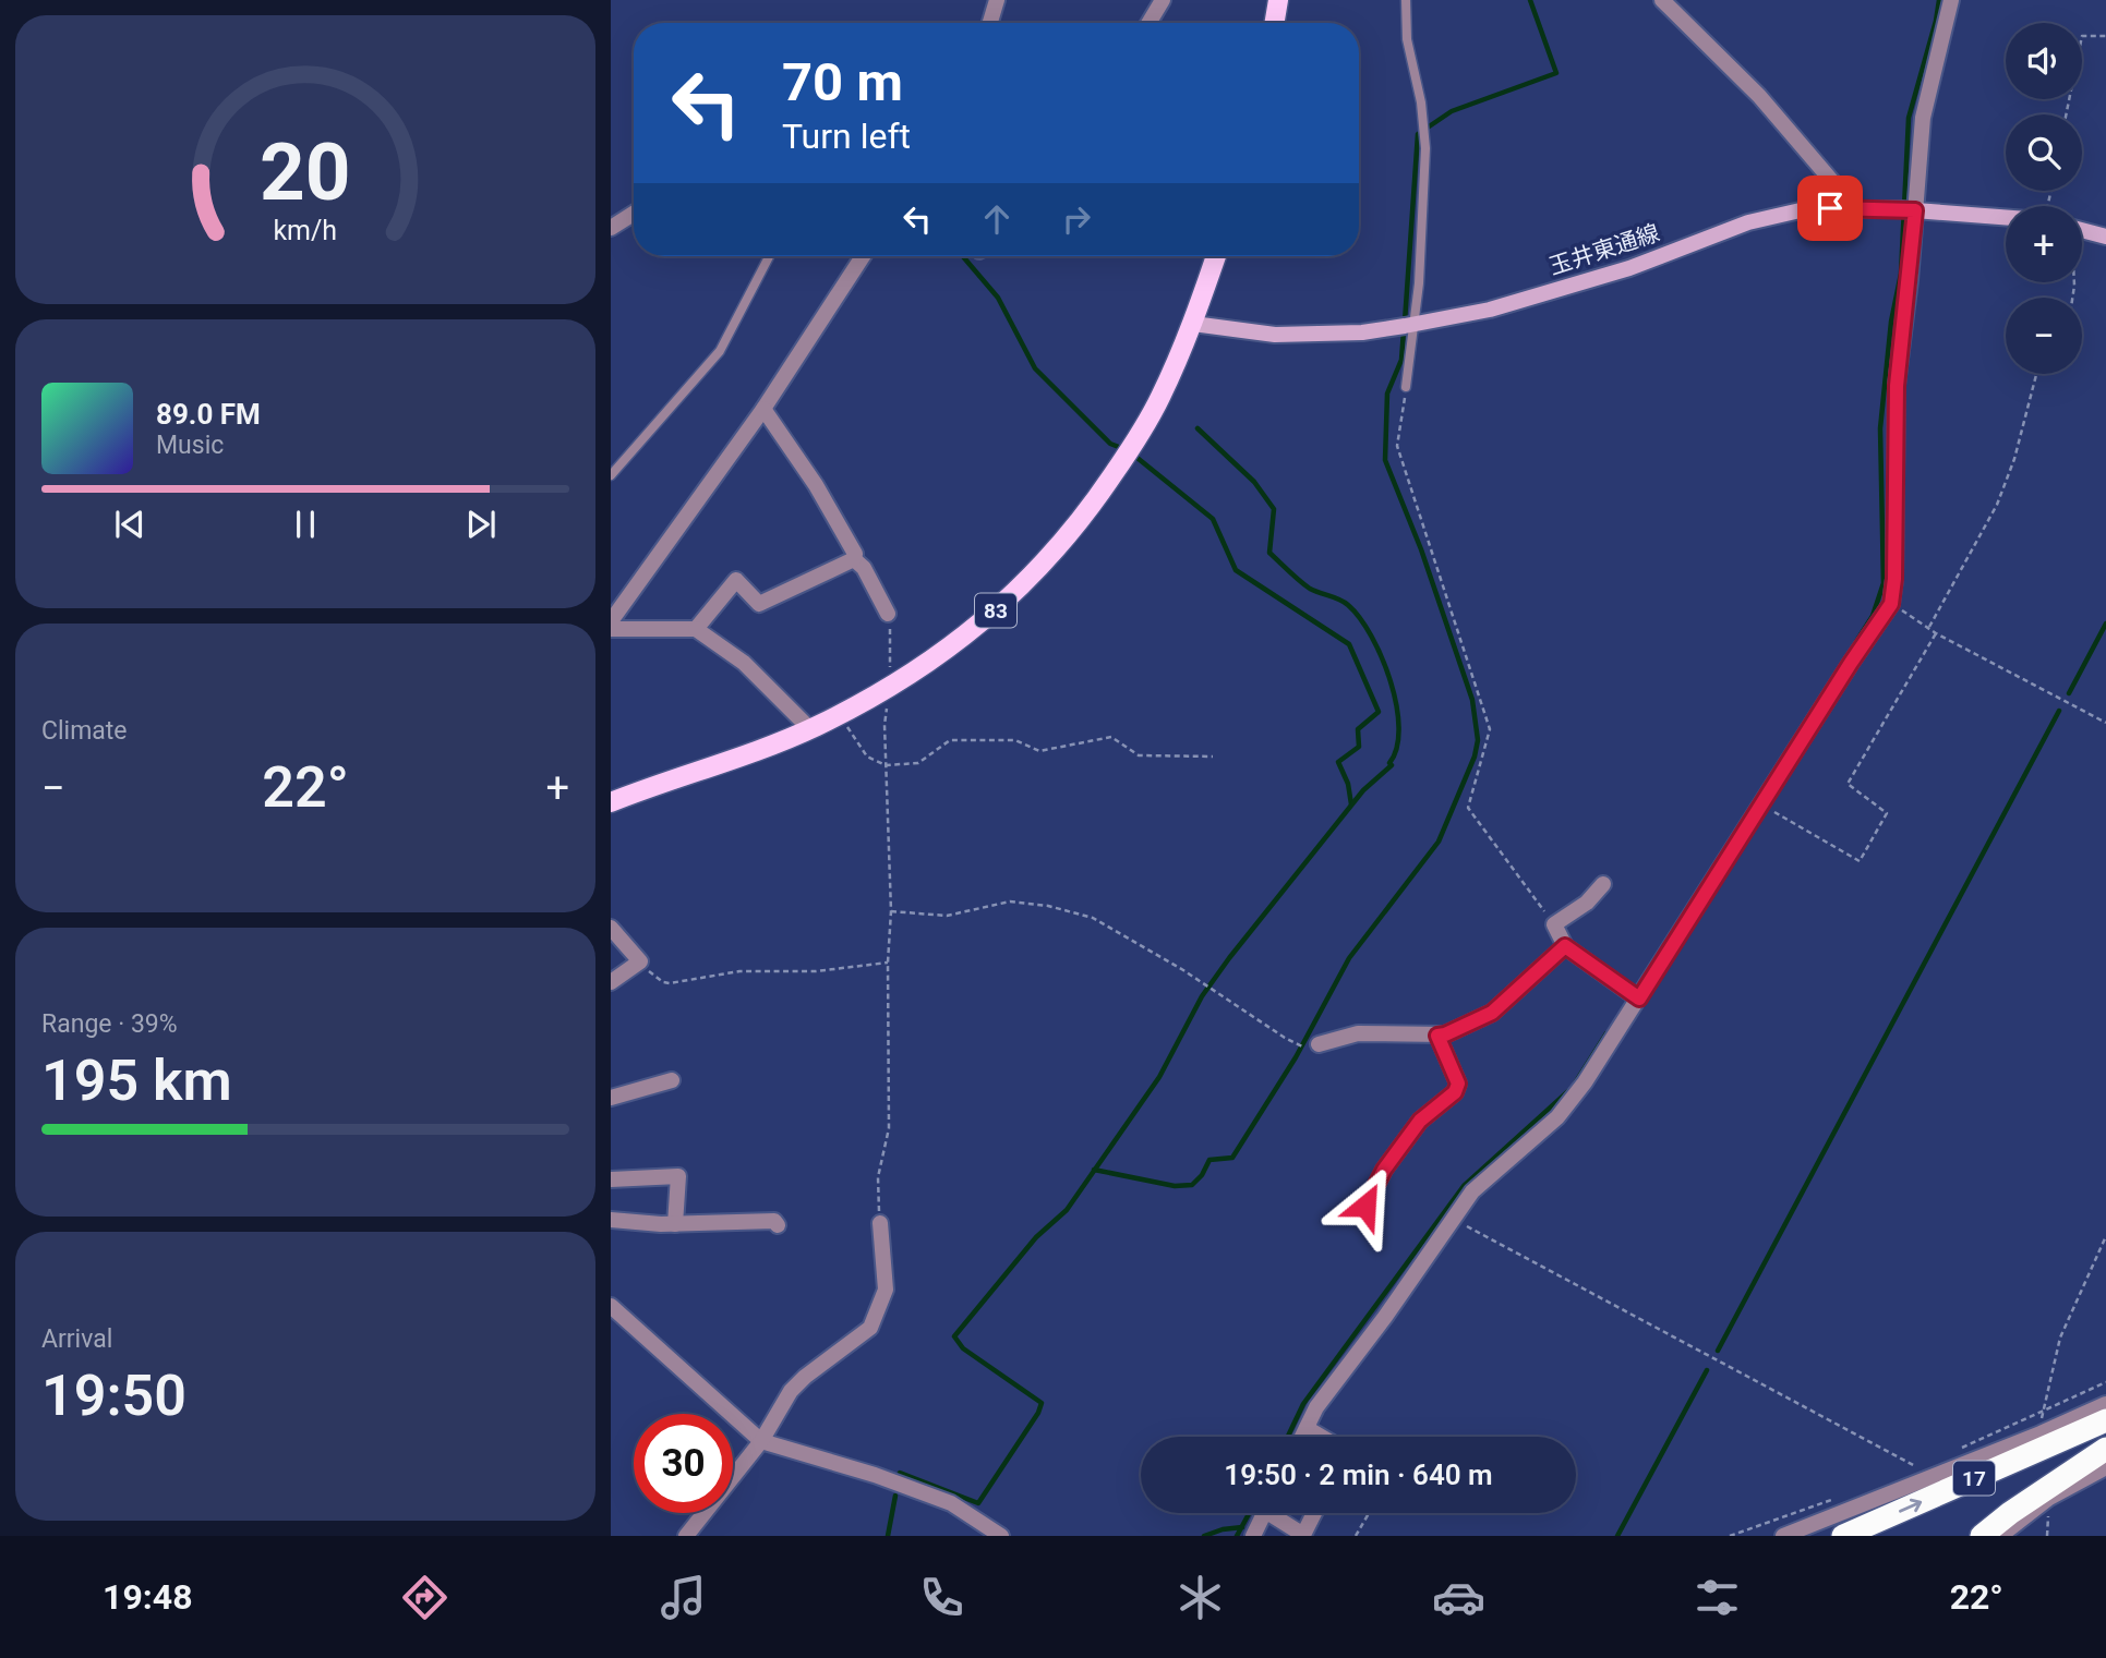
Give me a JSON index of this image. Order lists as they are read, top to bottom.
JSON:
{
  "streets": {
    "highway": ["17"],
    "main road": ["83"],
    "street": ["玉井東通線"]
  },
  "crossings": [
    ["玉井東通線", "83"]
  ],
  "page": {
    "map_buttons": ["+", "−"],
    "turn": ["70 m", "Turn left"],
    "song": ["89.0 FM", "Music"],
    "tile": [
      "Climate",
      ["Range · 39%", "195 km"],
      ["Arrival", "19:50"]
    ],
    "heat": ["−", "22°", "+"],
    "limit": "30",
    "trip": "19:50 · 2 min · 640 m",
    "tabs": ["19:48", "22°"],
    "gauge": ["20", "km/h"]
  }
}
